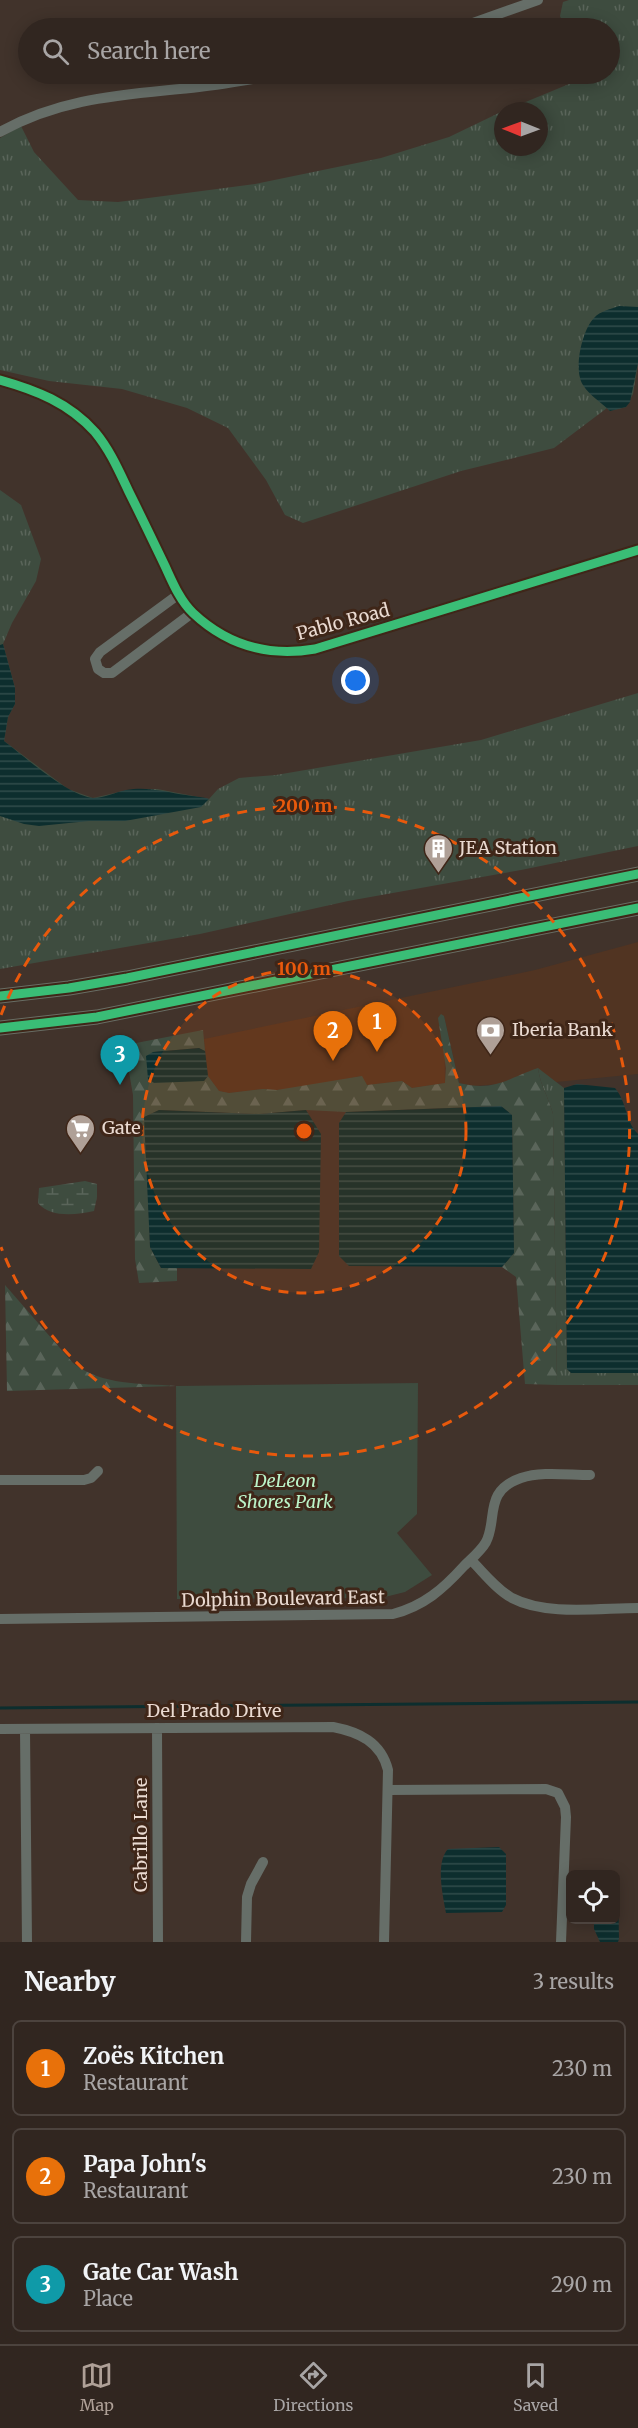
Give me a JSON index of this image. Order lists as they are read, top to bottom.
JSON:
{
  "streets": {
    "street": [
      "Pablo Road",
      "Dolphin Boulevard East",
      "Del Prado Drive",
      "Cabrillo Lane"
    ]
  },
  "crossings": [
    ["Del Prado Drive", "Cabrillo Lane"]
  ],
  "parks": ["DeLeon Shores Park"],
  "places": {
    "building": ["JEA Station"],
    "bank": ["Iberia Bank"],
    "supermarket": ["Gate"]
  },
  "north": "left",
  "page": {
    "search": "Search here",
    "pins": ["1", "2", "3"],
    "heading": ["Nearby", "3 results"],
    "list": [
      {
        "mark": "1",
        "name": "Zoës Kitchen",
        "note": "Restaurant",
        "value": "230 m"
      },
      {
        "mark": "2",
        "name": "Papa John's",
        "note": "Restaurant",
        "value": "230 m"
      },
      {
        "mark": "3",
        "name": "Gate Car Wash",
        "note": "Place",
        "value": "290 m"
      }
    ],
    "nav": ["Map", "Directions", "Saved"]
  },
  "rings": ["200 m", "100 m"]
}
